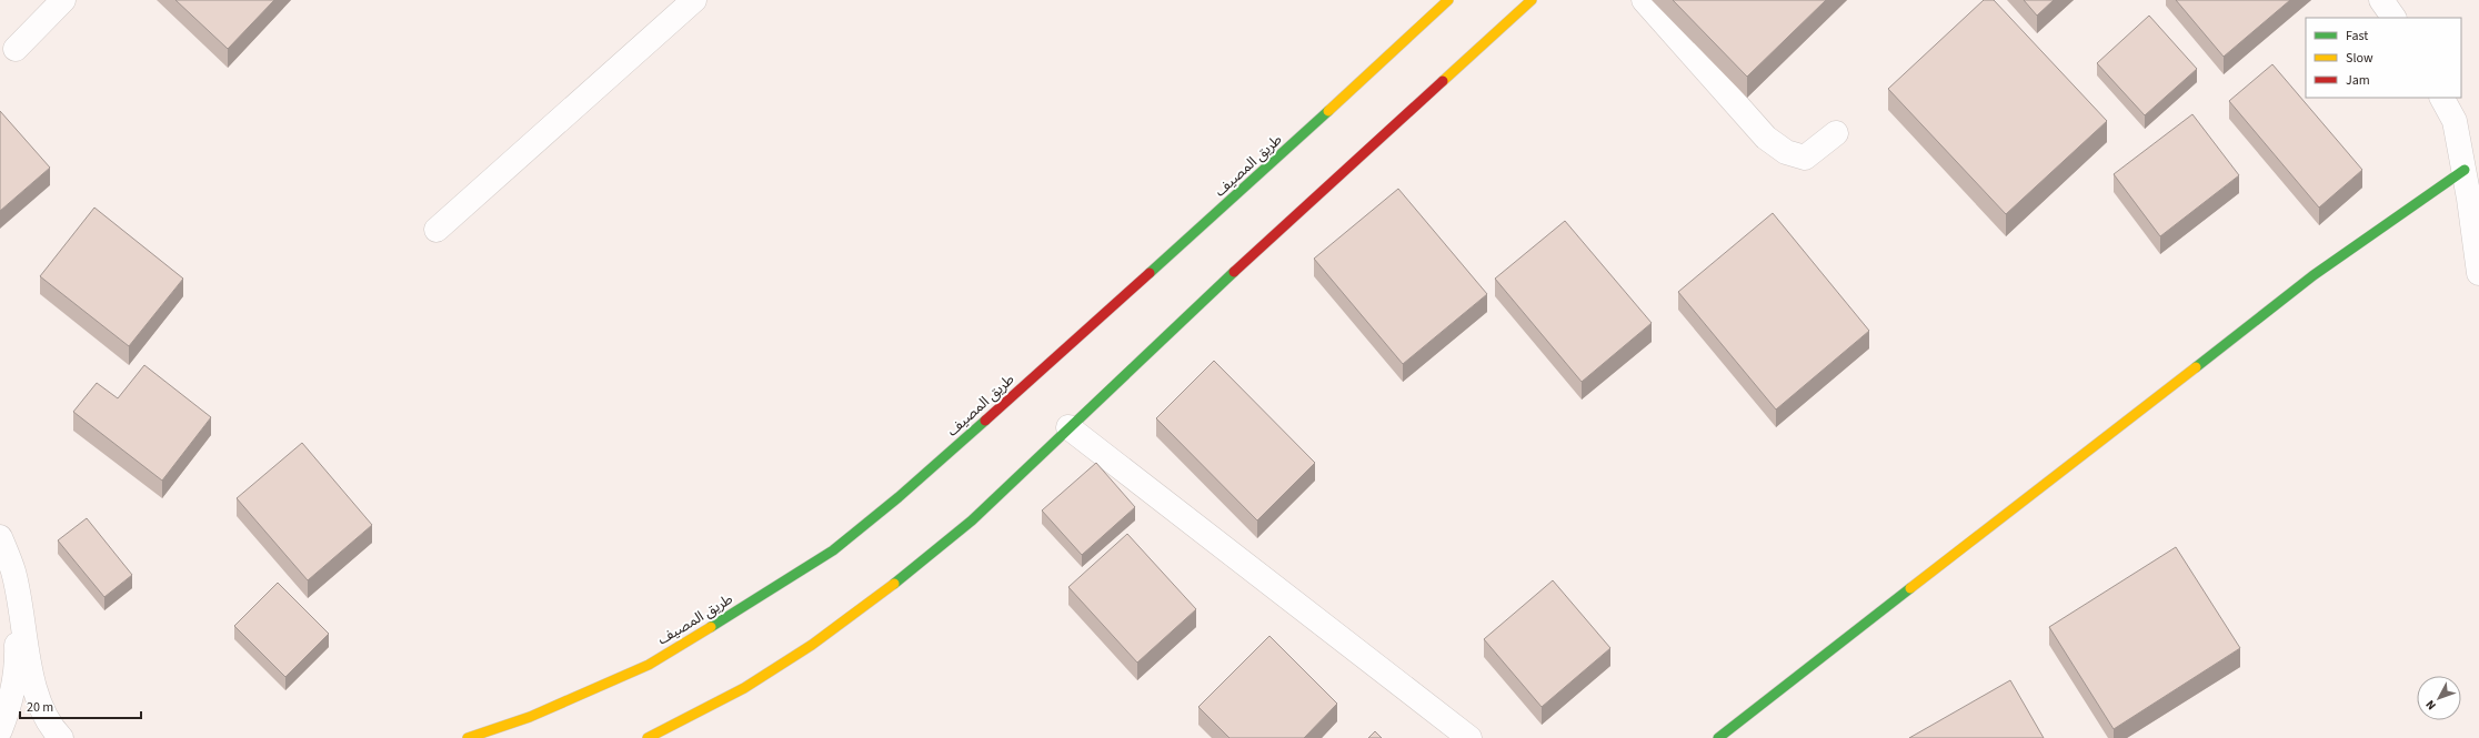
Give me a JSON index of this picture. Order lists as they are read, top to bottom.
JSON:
{
  "streets": {
    "main road": ["طريق المصيف"]
  },
  "legend": ["Fast", "Slow", "Jam"],
  "scale_bar": "20 m",
  "north": "bottom left"
}
